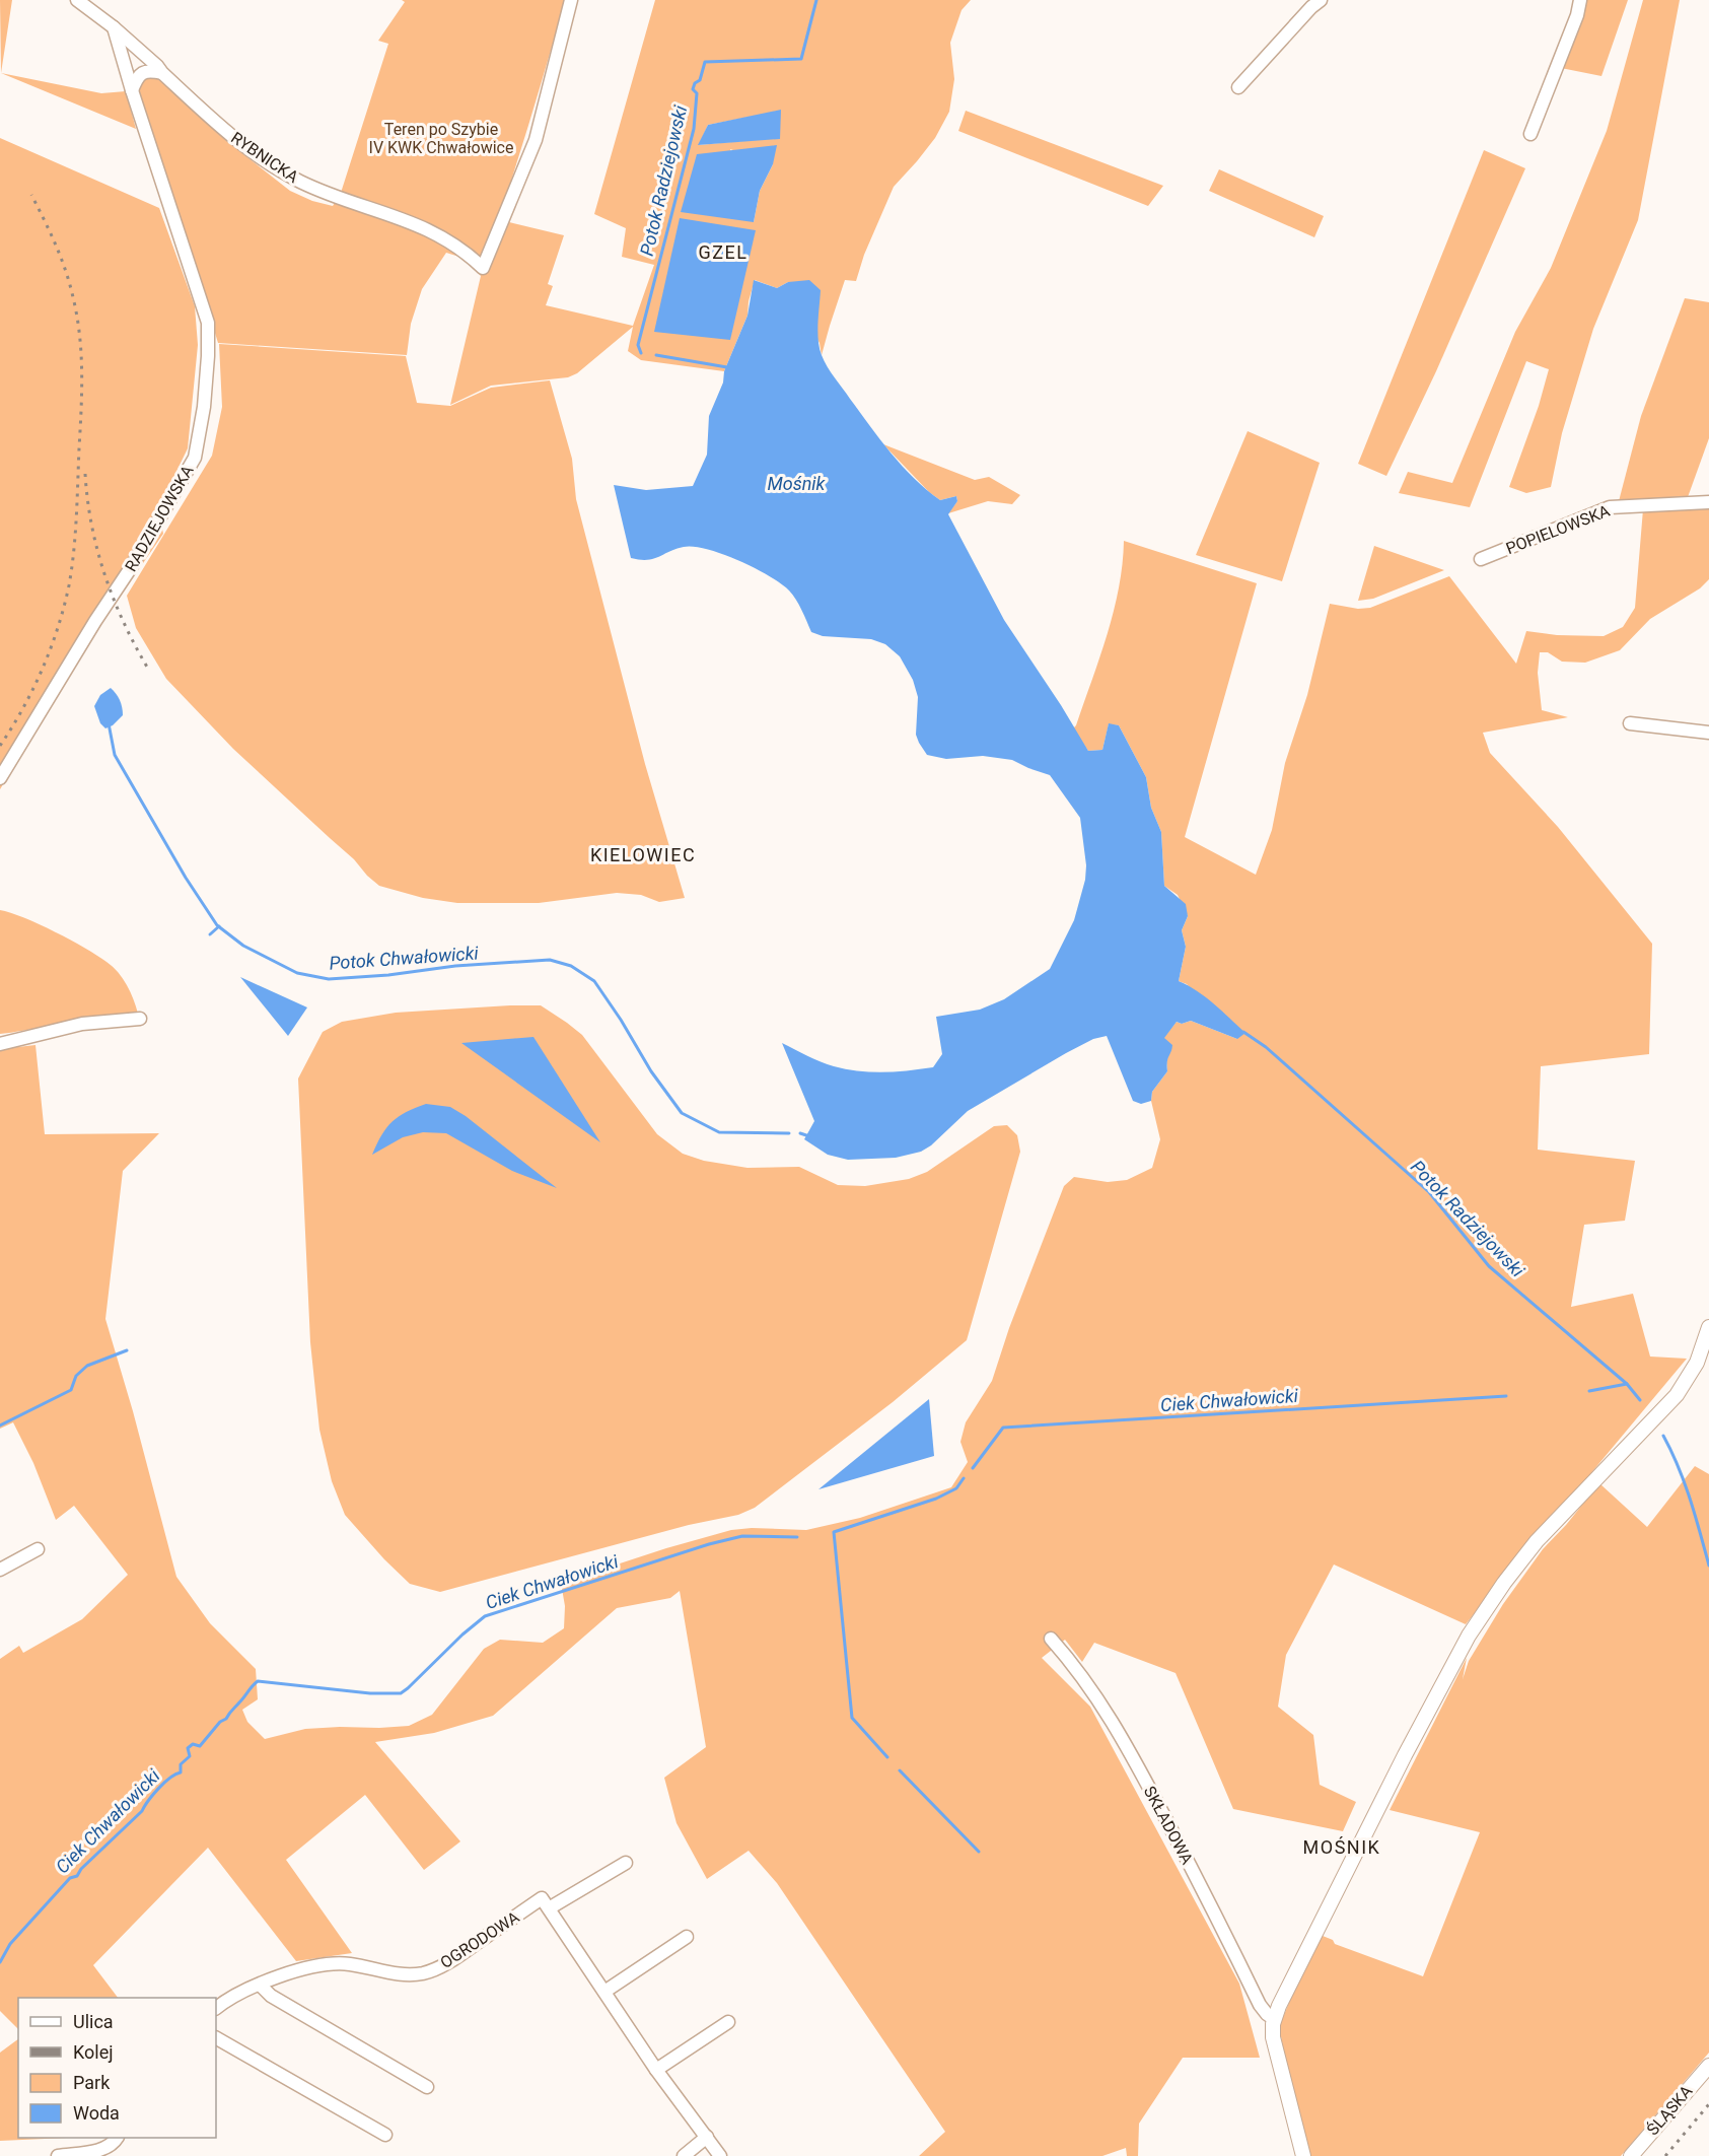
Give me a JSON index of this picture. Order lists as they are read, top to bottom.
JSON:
{
  "streets": {
    "street": [
      "RYBNICKA",
      "RADZIEJOWSKA",
      "POPIELOWSKA",
      "SKŁADOWA",
      "OGRODOWA",
      "ŚLĄSKA"
    ]
  },
  "crossings": [
    ["RYBNICKA", "RADZIEJOWSKA"]
  ],
  "districts": ["GZEL", "KIELOWIEC", "MOŚNIK"],
  "water": [
    "Potok Radziejowski",
    "Mośnik",
    "Potok Chwałowicki",
    "Ciek Chwałowicki"
  ],
  "parks": ["Teren po Szybie IV KWK Chwałowice"],
  "legend": [
    "Ulica",
    "Kolej",
    "Park",
    "Woda"
  ]
}
